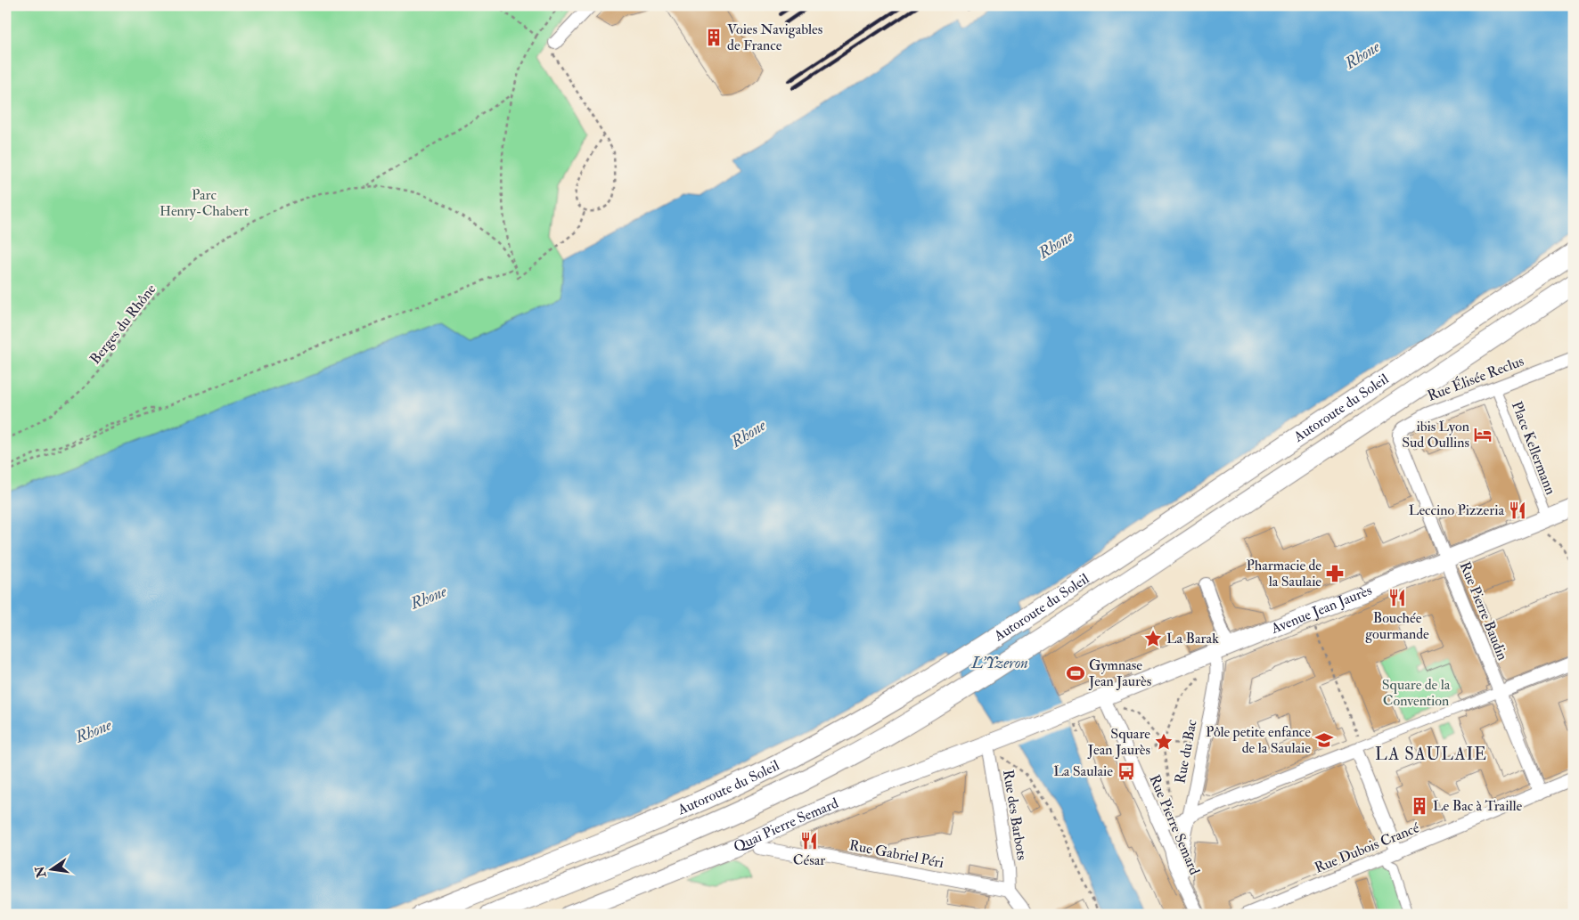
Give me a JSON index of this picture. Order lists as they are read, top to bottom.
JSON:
{
  "streets": {
    "highway": ["Autoroute du Soleil"],
    "main road": ["Avenue Jean Jaurès", "Quai Pierre Semard"],
    "street": [
      "Rue Élisée Reclus",
      "Place Kellermann",
      "Rue Pierre Baudin",
      "Rue du Bac",
      "Rue des Barbots",
      "Rue Pierre Semard",
      "Rue Dubois Crancé",
      "Rue Gabriel Péri"
    ],
    "path": ["Berges du Rhône"]
  },
  "crossings": [
    ["Rue Élisée Reclus", "Place Kellermann"],
    ["Rue Élisée Reclus", "Rue Pierre Baudin"],
    ["Place Kellermann", "Avenue Jean Jaurès"],
    ["Avenue Jean Jaurès", "Rue Pierre Baudin"],
    ["Avenue Jean Jaurès", "Rue du Bac"],
    ["Avenue Jean Jaurès", "Quai Pierre Semard"],
    ["Avenue Jean Jaurès", "Rue Pierre Semard"],
    ["Rue Pierre Baudin", "Rue Dubois Crancé"],
    ["Rue du Bac", "Rue Pierre Semard"],
    ["Rue des Barbots", "Quai Pierre Semard"],
    ["Rue des Barbots", "Rue Gabriel Péri"],
    ["Quai Pierre Semard", "Rue Gabriel Péri"]
  ],
  "districts": ["LA SAULAIE"],
  "water": ["Rhone", "L'Yzeron"],
  "parks": ["Parc Henry-Chabert", "Square de la Convention"],
  "places": {
    "building": ["Voies Navigables de France", "Le Bac à Traille"],
    "hotel": ["ibis Lyon Sud Oullins"],
    "restaurant": ["Leccino Pizzeria", "Bouchée gourmande", "César"],
    "pharmacy": ["Pharmacie de la Saulaie"],
    "place": ["La Barak", "Square Jean Jaurès"],
    "sports": ["Gymnase Jean Jaurès"],
    "school or university": ["Pôle petite enfance de la Saulaie"],
    "bus stop": ["La Saulaie"]
  },
  "north": "left"
}
